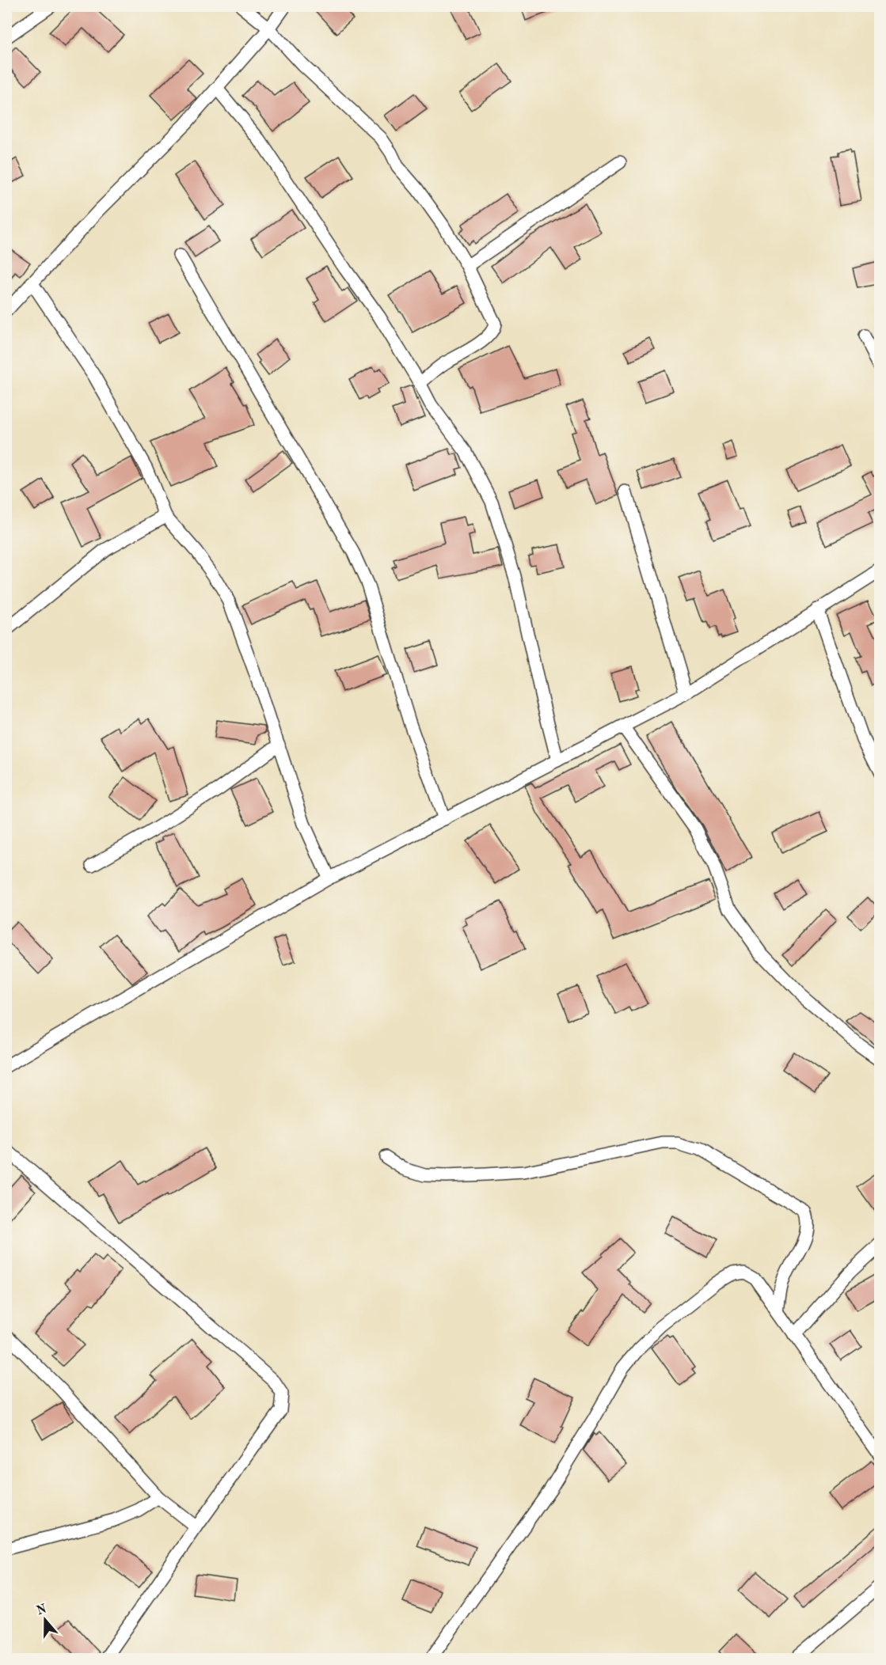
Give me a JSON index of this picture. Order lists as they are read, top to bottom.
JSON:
{
  "north": "top"
}
